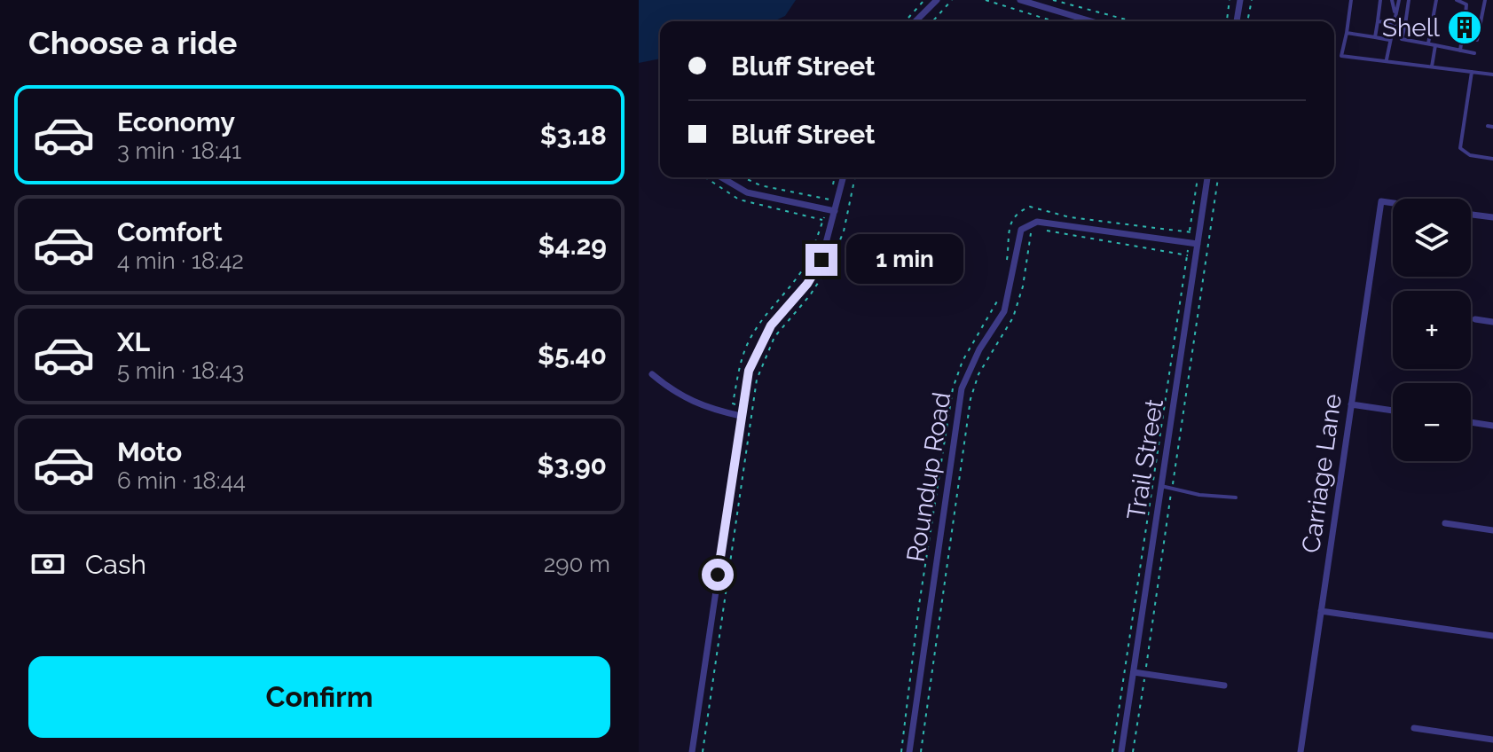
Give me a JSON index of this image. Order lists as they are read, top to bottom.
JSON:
{
  "streets": {
    "street": ["Trail Street", "Carriage Lane", "Roundup Road"]
  },
  "crossings": [
    ["Trail Street", "Roundup Road"]
  ],
  "places": {
    "building": ["Shell"]
  },
  "page": {
    "heading": "Choose a ride",
    "banner": ["Bluff Street", "Bluff Street"],
    "list": [
      {
        "name": "Economy",
        "note": "3 min · 18:41",
        "value": "$3.18"
      },
      {
        "name": "Comfort",
        "note": "4 min · 18:42",
        "value": "$4.29"
      },
      {
        "name": "XL",
        "note": "5 min · 18:43",
        "value": "$5.40"
      },
      {
        "name": "Moto",
        "note": "6 min · 18:44",
        "value": "$3.90"
      }
    ],
    "map_buttons": ["+", "−"],
    "bubble": "1 min",
    "pay": ["Cash", "290 m"],
    "buttons": "Confirm"
  }
}
